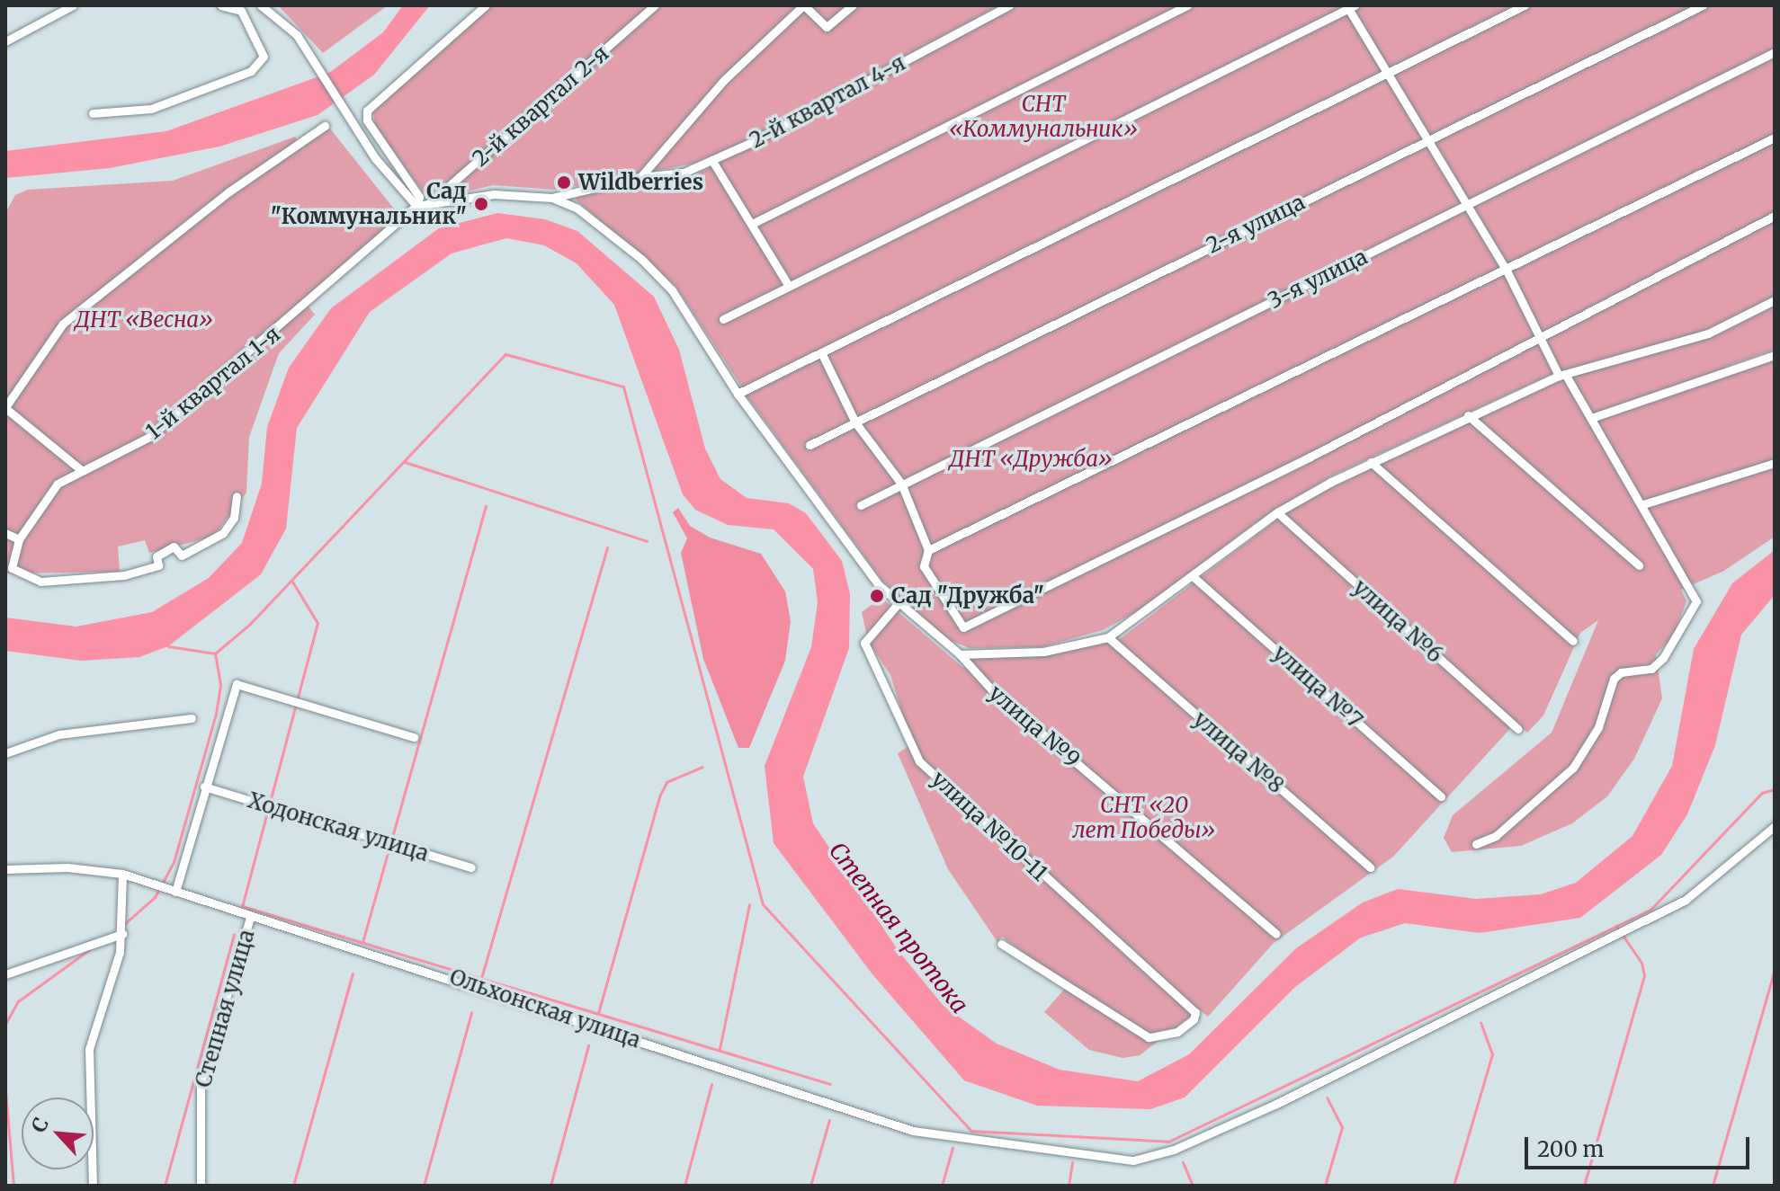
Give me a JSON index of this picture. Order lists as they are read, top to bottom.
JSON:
{
  "streets": {
    "street": [
      "2-й квартал 4-я",
      "2-й квартал 2-я",
      "2-я улица",
      "3-я улица",
      "1-й квартал 1-я",
      "улица №6",
      "улица №7",
      "улица №9",
      "улица №8",
      "улица №10-11",
      "Ходонская улица",
      "Степная улица",
      "Ольхонская улица"
    ]
  },
  "crossings": [
    ["2-й квартал 4-я", "улица №9"],
    ["2-й квартал 2-я", "1-й квартал 1-я"],
    ["улица №9", "улица №10-11"],
    ["Степная улица", "Ольхонская улица"]
  ],
  "water": ["Степная протока"],
  "parks": [
    "СНТ «Коммунальник»",
    "ДНТ «Весна»",
    "ДНТ «Дружба»",
    "СНТ «20 лет Победы»"
  ],
  "places": ["Wildberries", "Сад \"Коммунальник\"", "Сад \"Дружба\""],
  "scale_bar": "200 m",
  "north": "top left"
}
